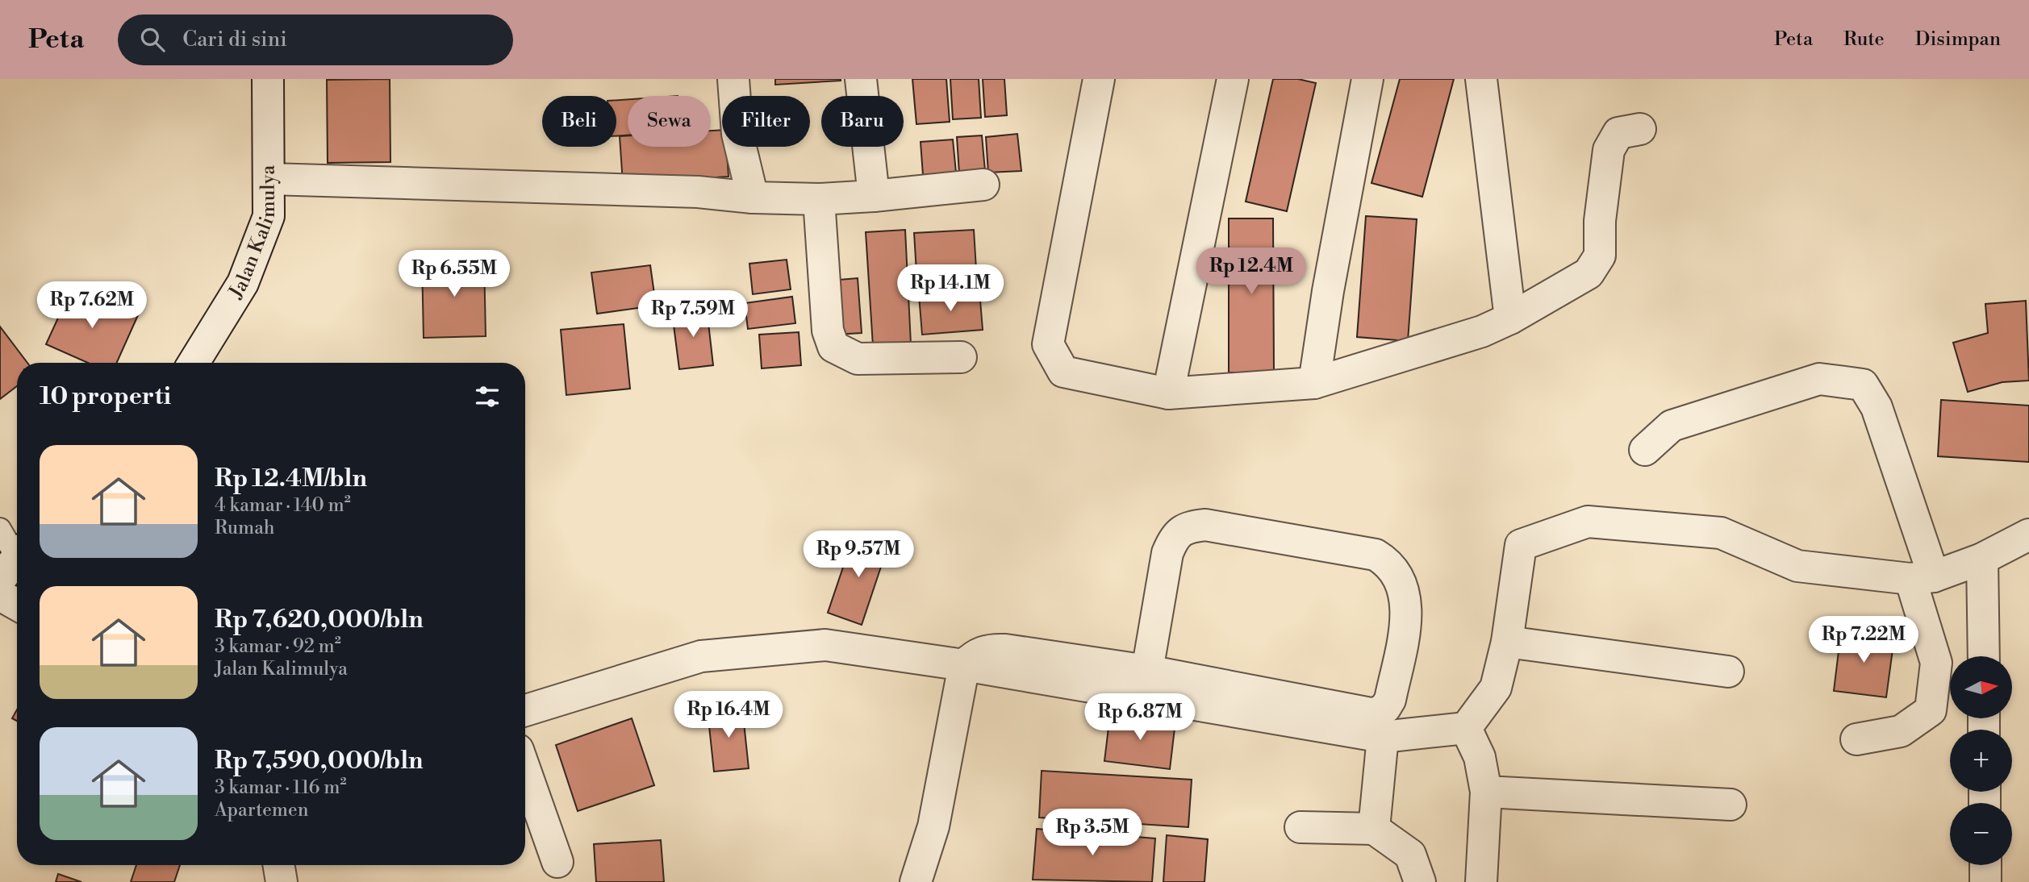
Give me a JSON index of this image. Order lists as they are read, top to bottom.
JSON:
{
  "streets": {
    "street": ["Jalan Kalimulya"]
  },
  "north": "right",
  "page": {
    "header": "Peta",
    "search": "Cari di sini",
    "nav": ["Peta", "Rute", "Disimpan"],
    "chip": [
      "Beli",
      "Sewa",
      "Filter",
      "Baru"
    ],
    "price": [
      "Rp 12.4M",
      "Rp 6.55M",
      "Rp 14.1M",
      "Rp 7.62M",
      "Rp 7.59M",
      "Rp 9.57M",
      "Rp 7.22M",
      "Rp 16.4M",
      "Rp 6.87M",
      "Rp 3.5M"
    ],
    "heading": "10 properti",
    "list": [
      {
        "name": "Rp 12.4M/bln",
        "note": "4 kamar · 140 m² · Rumah"
      },
      {
        "name": "Rp 7,620,000/bln",
        "note": "3 kamar · 92 m² · Jalan Kalimulya"
      },
      {
        "name": "Rp 7,590,000/bln",
        "note": "3 kamar · 116 m² · Apartemen"
      }
    ],
    "map_buttons": ["+", "−"]
  }
}
